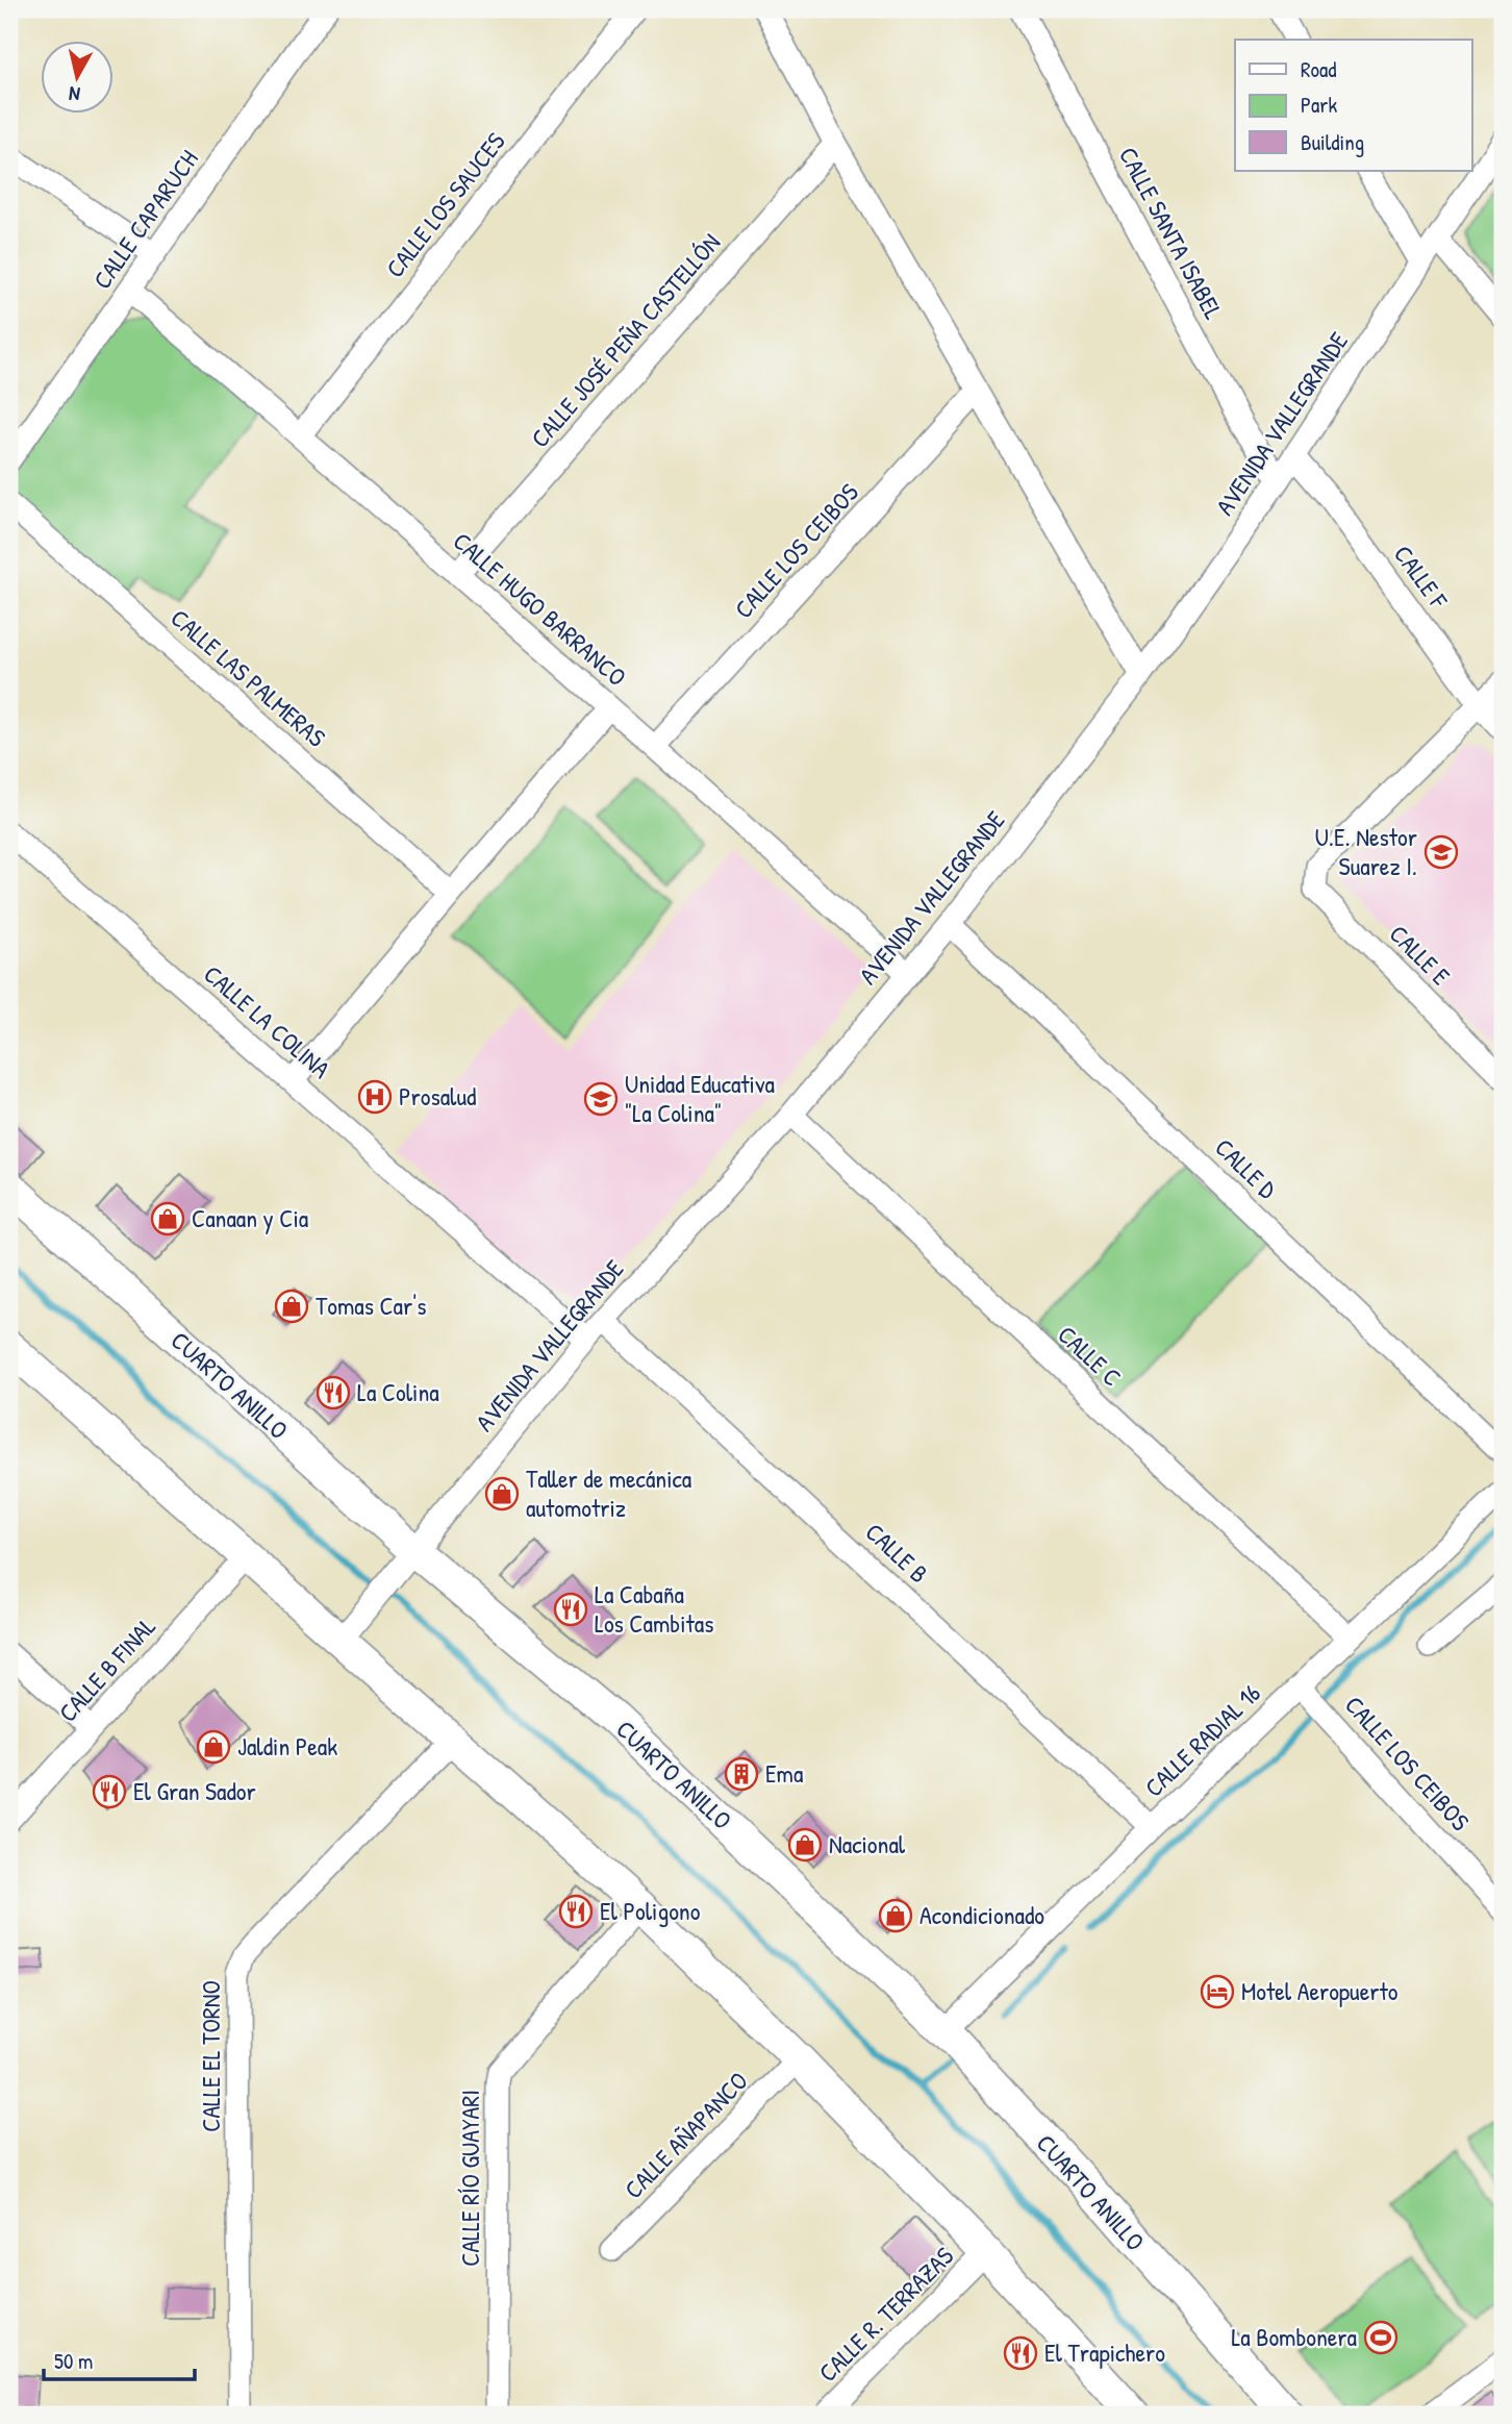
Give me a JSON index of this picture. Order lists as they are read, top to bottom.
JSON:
{
  "streets": {
    "highway": ["CUARTO ANILLO"],
    "street": [
      "CALLE LOS SAUCES",
      "CALLE CAPARUCH",
      "CALLE SANTA ISABEL",
      "CALLE JOSÉ PEÑA CASTELLÓN",
      "AVENIDA VALLEGRANDE",
      "CALLE LOS CEIBOS",
      "CALLE F",
      "CALLE HUGO BARRANCO",
      "CALLE LAS PALMERAS",
      "CALLE E",
      "CALLE LA COLINA",
      "CALLE D",
      "CALLE C",
      "CALLE B",
      "CALLE B FINAL",
      "CALLE RADIAL 16",
      "CALLE EL TORNO",
      "CALLE AÑAPANCO",
      "CALLE RÍO GUAYARI",
      "CALLE R. TERRAZAS"
    ]
  },
  "crossings": [
    ["CALLE LOS SAUCES", "CALLE HUGO BARRANCO"],
    ["CALLE CAPARUCH", "CALLE HUGO BARRANCO"],
    ["CALLE SANTA ISABEL", "AVENIDA VALLEGRANDE"],
    ["CALLE JOSÉ PEÑA CASTELLÓN", "CALLE HUGO BARRANCO"],
    ["AVENIDA VALLEGRANDE", "CALLE F"],
    ["AVENIDA VALLEGRANDE", "CALLE HUGO BARRANCO"],
    ["AVENIDA VALLEGRANDE", "CALLE LA COLINA"],
    ["AVENIDA VALLEGRANDE", "CALLE D"],
    ["AVENIDA VALLEGRANDE", "CALLE C"],
    ["AVENIDA VALLEGRANDE", "CUARTO ANILLO"],
    ["AVENIDA VALLEGRANDE", "CALLE B"],
    ["CALLE LOS CEIBOS", "CALLE HUGO BARRANCO"],
    ["CALLE LOS CEIBOS", "CALLE RADIAL 16"],
    ["CALLE F", "CALLE E"],
    ["CALLE C", "CALLE RADIAL 16"],
    ["CUARTO ANILLO", "CALLE RADIAL 16"],
    ["CALLE B", "CALLE RADIAL 16"]
  ],
  "places": {
    "school or university": ["U.E. Nestor Suarez I.", "Unidad Educativa \"La Colina\""],
    "hospital": ["Prosalud"],
    "shop": [
      "Canaan y Cia",
      "Tomas Car's",
      "Taller de mecánica automotriz",
      "Jaldin Peak",
      "Nacional",
      "Acondicionado"
    ],
    "restaurant": [
      "La Colina",
      "La Cabaña Los Cambitas",
      "El Gran Sador",
      "El Poligono",
      "El Trapichero"
    ],
    "building": ["Ema"],
    "hotel": ["Motel Aeropuerto"],
    "sports": ["La Bombonera"]
  },
  "legend": ["Road", "Park", "Building"],
  "scale_bar": "50 m",
  "north": "bottom"
}
